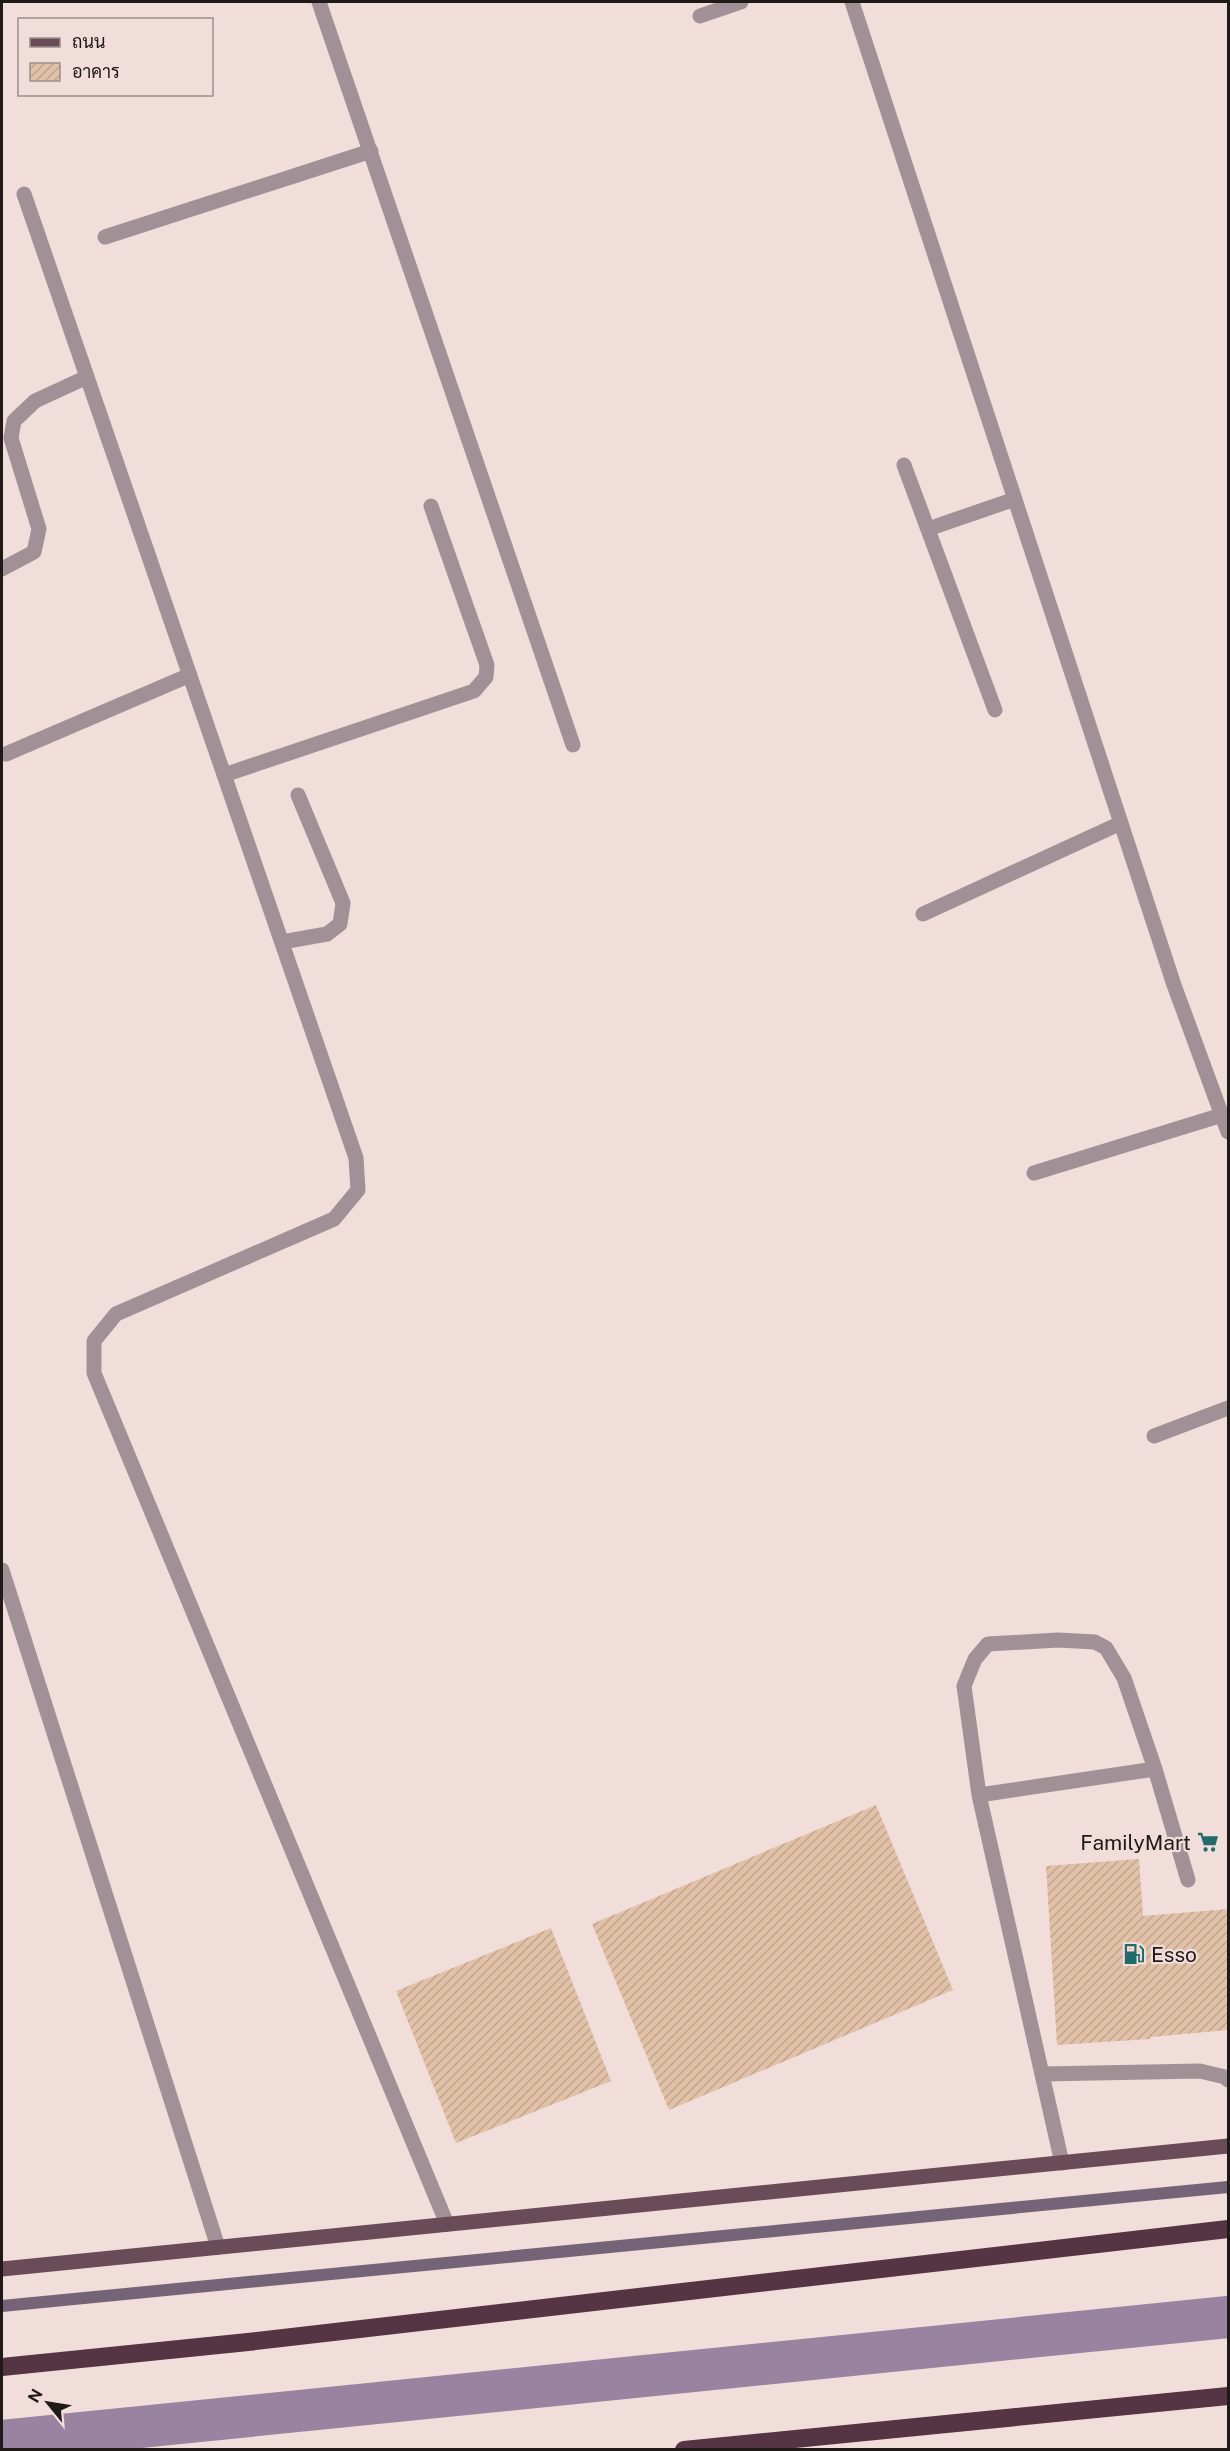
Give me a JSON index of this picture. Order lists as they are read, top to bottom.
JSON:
{
  "places": {
    "supermarket": ["FamilyMart"],
    "fuel station": ["Esso"]
  },
  "legend": ["ถนน", "อาคาร"],
  "north": "top left"
}
